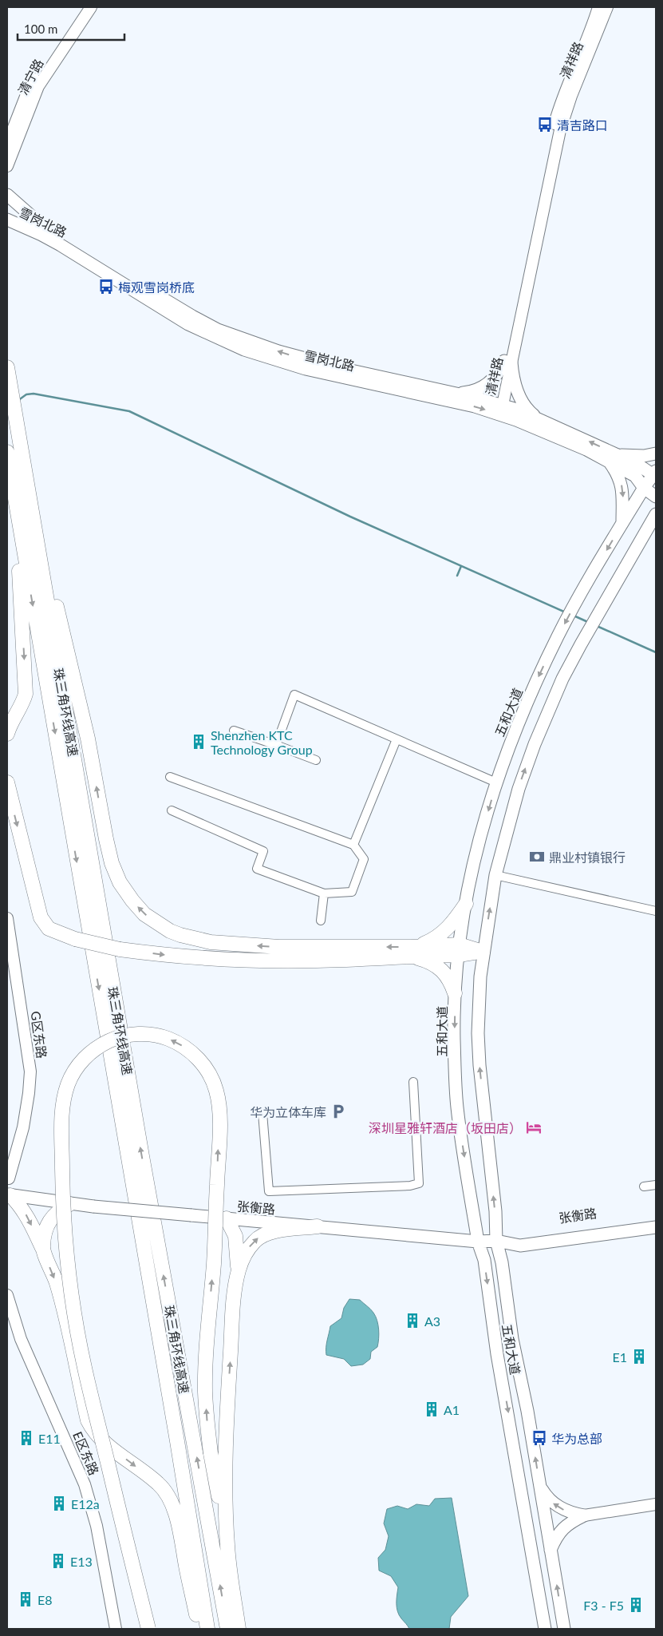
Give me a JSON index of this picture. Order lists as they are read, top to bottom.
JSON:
{
  "streets": {
    "highway": ["珠三角环线高速"],
    "main road": ["雪岗北路", "五和大道", "张衡路"],
    "street": [
      "清祥路",
      "清宁路",
      "G区东路",
      "E区东路"
    ]
  },
  "crossings": [
    ["清祥路", "雪岗北路"],
    ["雪岗北路", "五和大道"],
    ["五和大道", "张衡路"]
  ],
  "places": {
    "bus stop": ["清吉路口", "梅观雪岗桥底", "华为总部"],
    "building": [
      "Shenzhen KTC Technology Group",
      "A3",
      "E1",
      "A1",
      "E11",
      "E12a",
      "E13",
      "E8",
      "F3 - F5"
    ],
    "bank": ["鼎业村镇银行"],
    "parking": ["华为立体车库"],
    "hotel": ["深圳星雅轩酒店（坂田店）"]
  },
  "scale_bar": "100 m"
}
